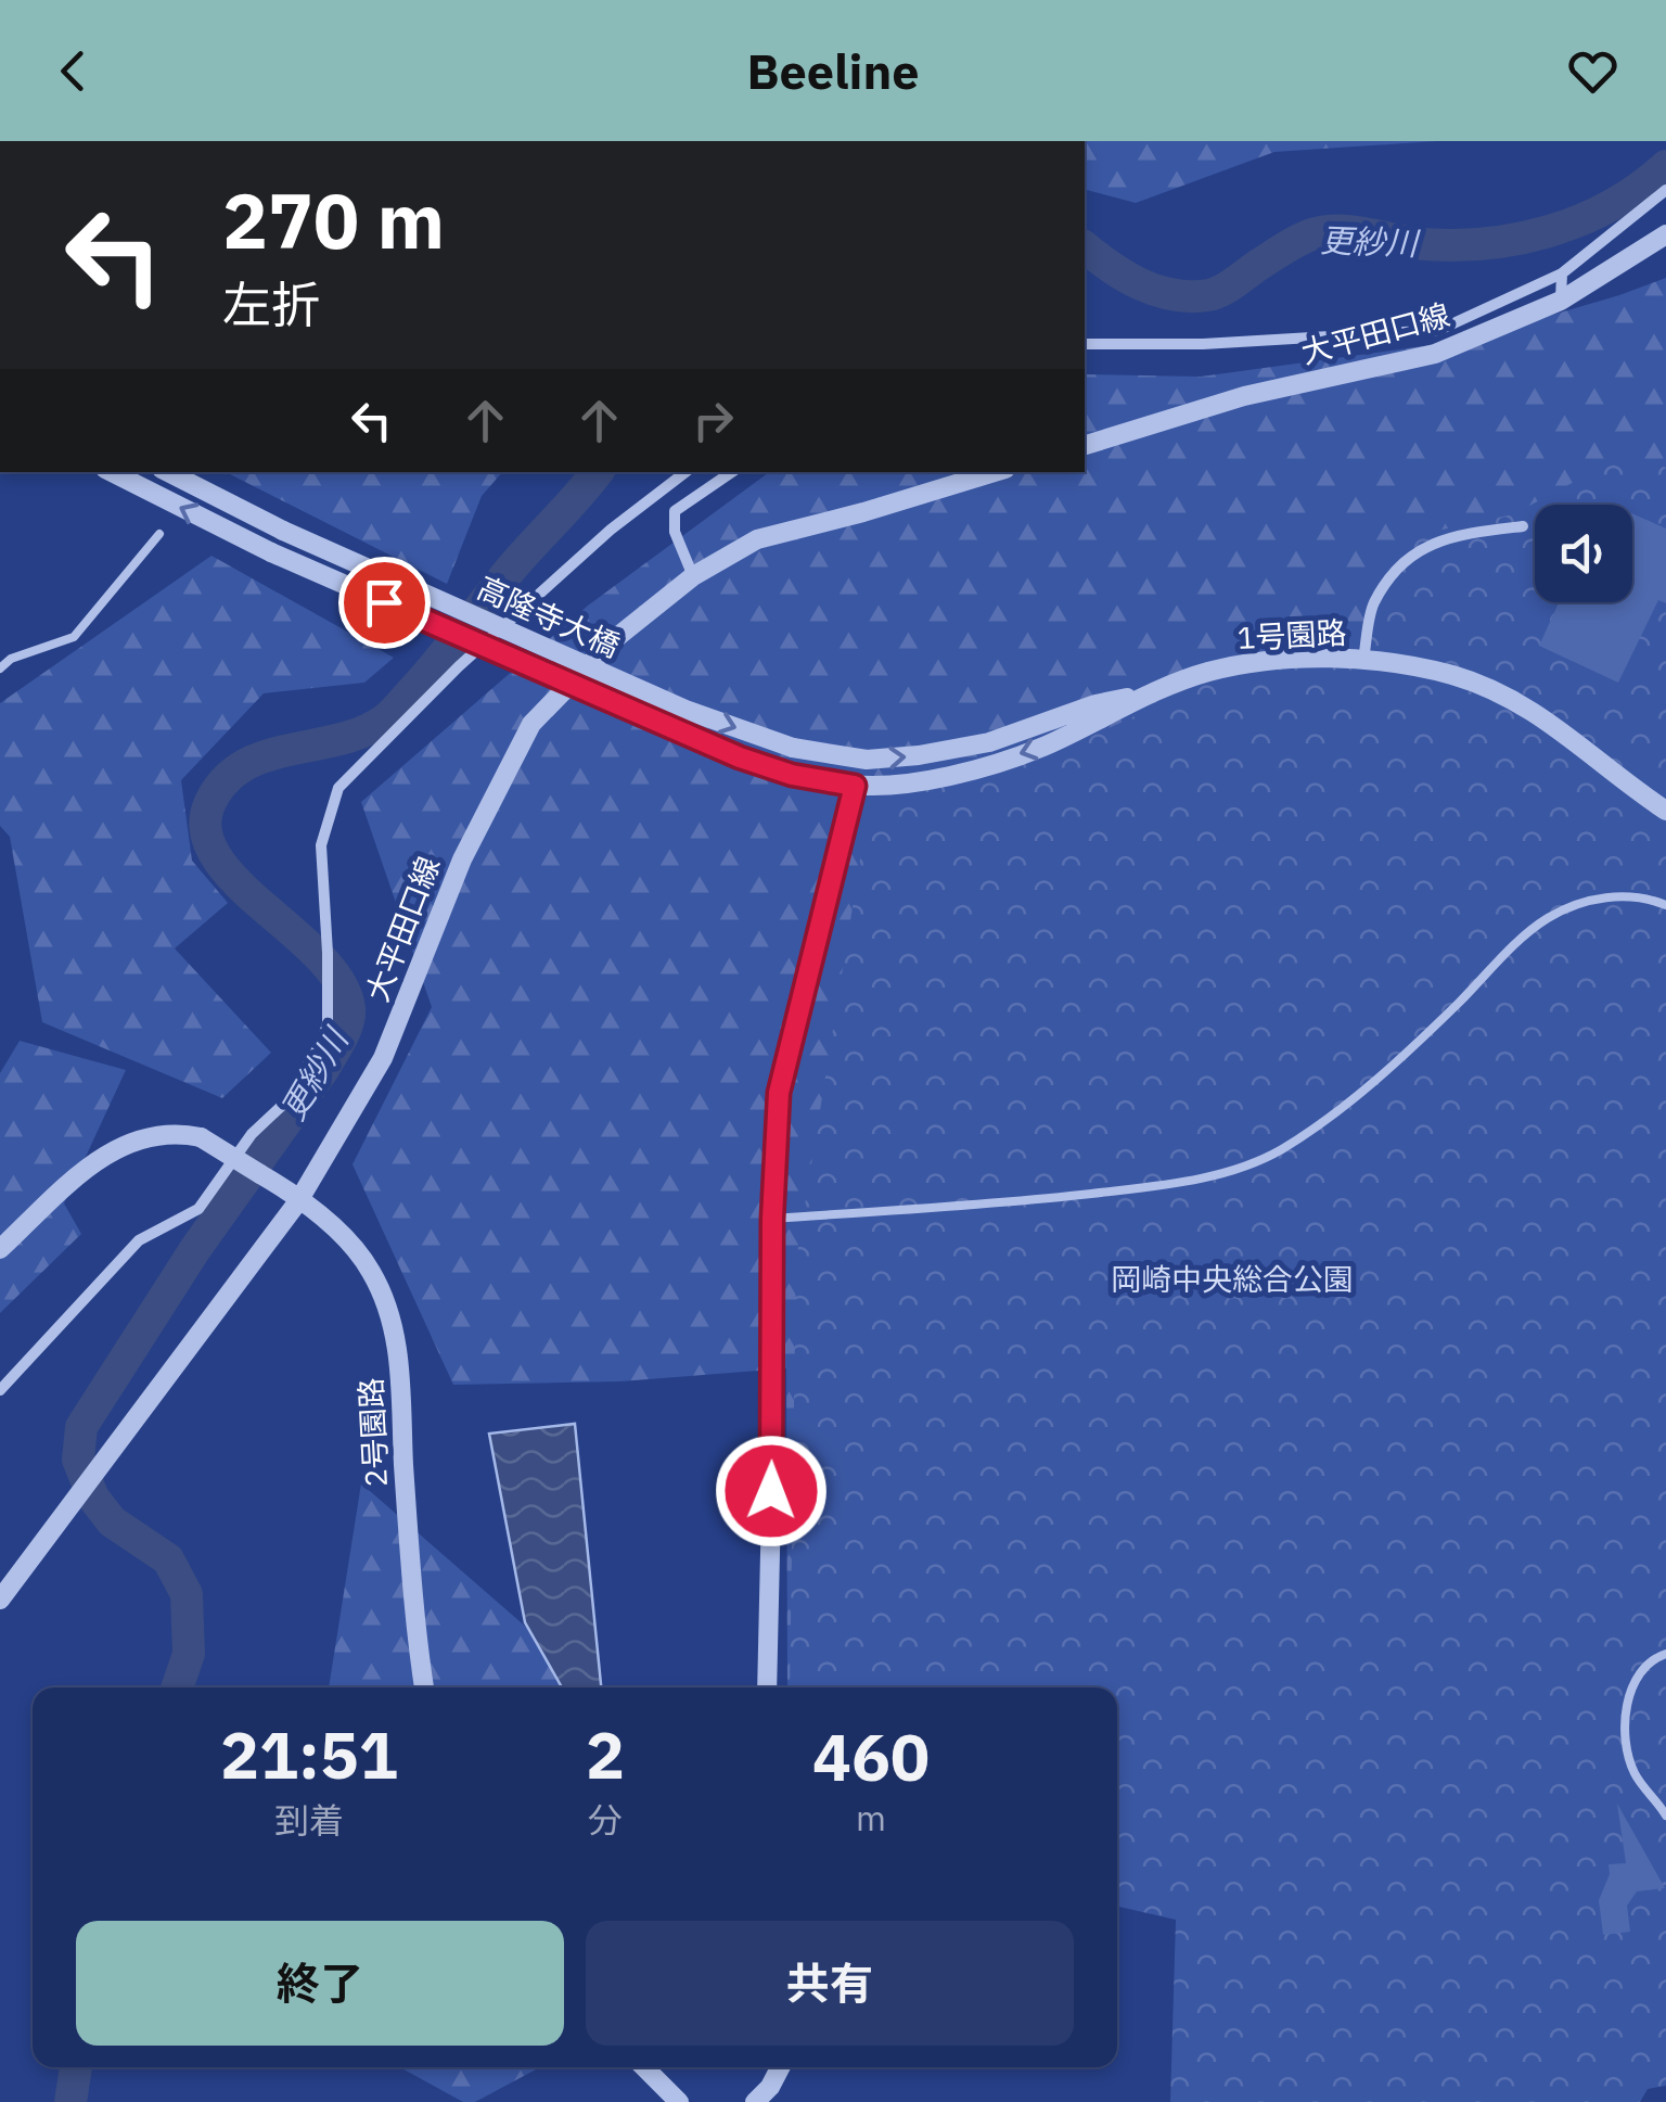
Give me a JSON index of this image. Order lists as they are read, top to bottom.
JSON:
{
  "streets": {
    "street": [
      "大平田口線",
      "高隆寺大橋",
      "1号園路",
      "2号園路"
    ]
  },
  "crossings": [
    ["大平田口線", "2号園路"],
    ["高隆寺大橋", "1号園路"]
  ],
  "water": ["更紗川"],
  "parks": ["岡崎中央総合公園"],
  "page": {
    "header": "Beeline",
    "turn": ["270 m", "左折"],
    "eta": [
      "21:51",
      "到着",
      "2",
      "分",
      "460",
      "m"
    ],
    "buttons": ["終了", "共有"]
  }
}
